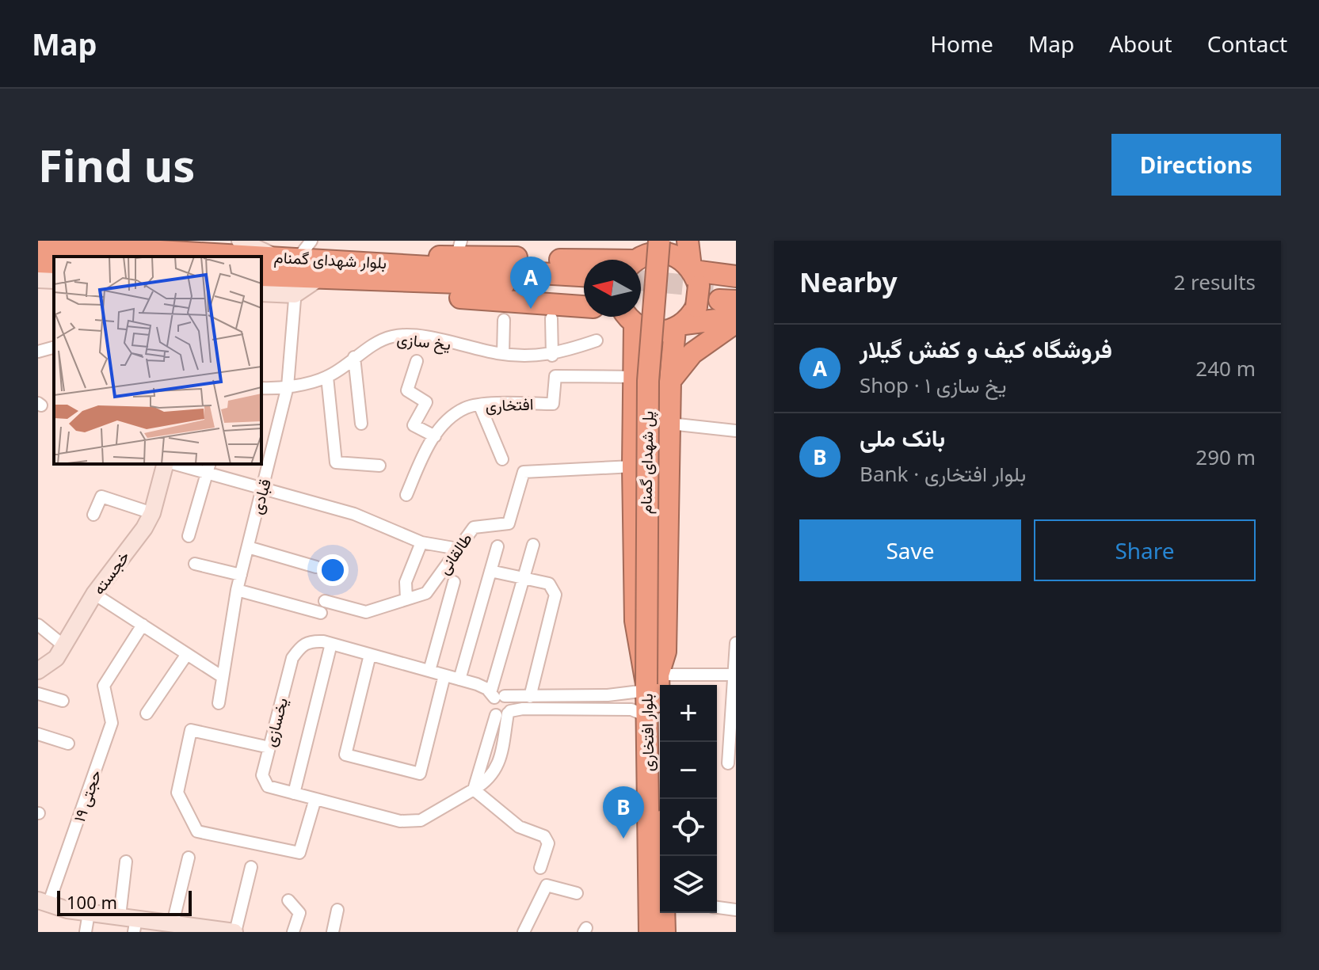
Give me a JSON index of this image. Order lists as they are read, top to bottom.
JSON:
{
  "streets": {
    "highway": ["بلوار شهدای گمنام", "پل شهدای گمنام", "بلوار افتخاری"],
    "street": [
      "یخ سازی",
      "افتخاری",
      "قبادی",
      "طالقانی",
      "خجسته",
      "یخسازی",
      "حجتی ۱۹"
    ]
  },
  "crossings": [
    ["بلوار شهدای گمنام", "قبادی"],
    ["یخ سازی", "قبادی"],
    ["پل شهدای گمنام", "بلوار افتخاری"]
  ],
  "scale_bar": "100 m",
  "north": "left",
  "page": {
    "header": "Map",
    "nav": [
      "Home",
      "Map",
      "About",
      "Contact"
    ],
    "buttons": [
      "Directions",
      ["Save", "Share"]
    ],
    "title": "Find us",
    "heading": ["Nearby", "2 results"],
    "pins": ["A", "B"],
    "list": [
      {
        "mark": "A",
        "name": "فروشگاه کیف و کفش گیلار",
        "note": "Shop · یخ سازی ۱",
        "value": "240 m"
      },
      {
        "mark": "B",
        "name": "بانک ملی",
        "note": "Bank · بلوار افتخاری",
        "value": "290 m"
      }
    ],
    "map_buttons": ["+", "−"],
    "scale": "100 m"
  }
}
